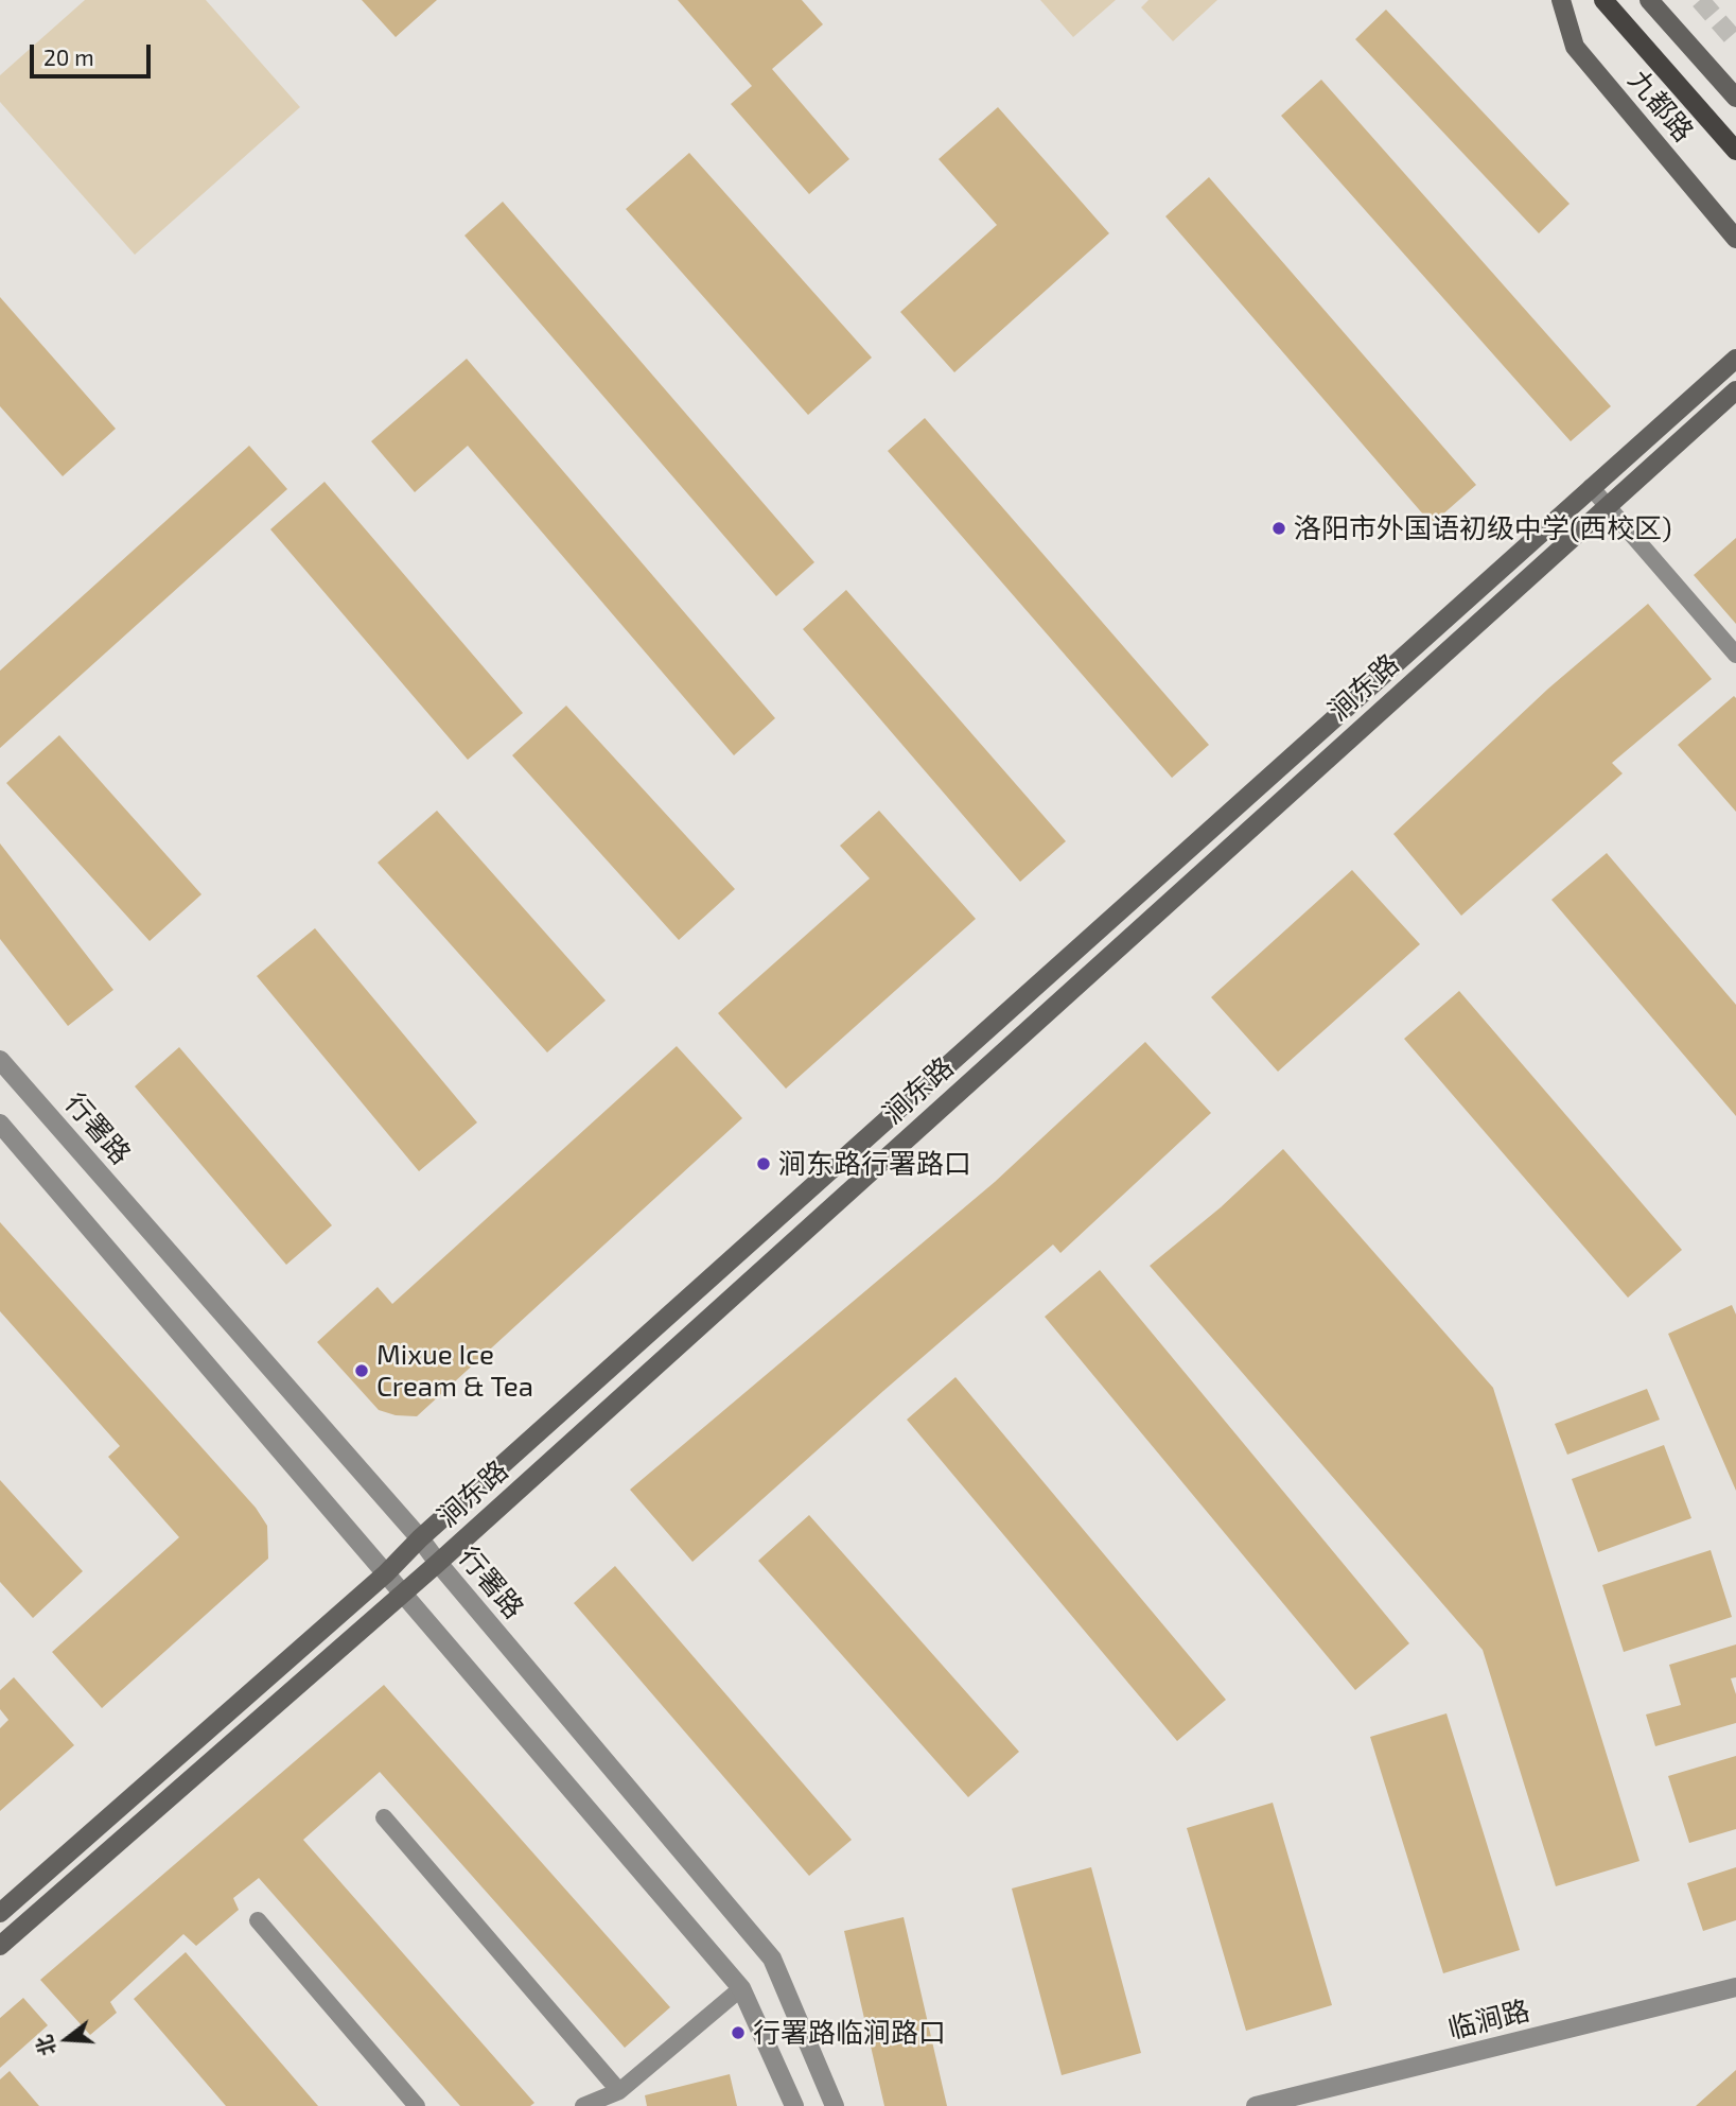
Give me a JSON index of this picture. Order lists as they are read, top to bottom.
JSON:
{
  "streets": {
    "street": [
      "九都路",
      "涧东路",
      "行署路",
      "临涧路"
    ]
  },
  "crossings": [
    ["涧东路", "行署路"]
  ],
  "places": [
    "洛阳市外国语初级中学(西校区)",
    "涧东路行署路口",
    "Mixue Ice Cream & Tea",
    "行署路临涧路口"
  ],
  "scale_bar": "20 m",
  "north": "left"
}
